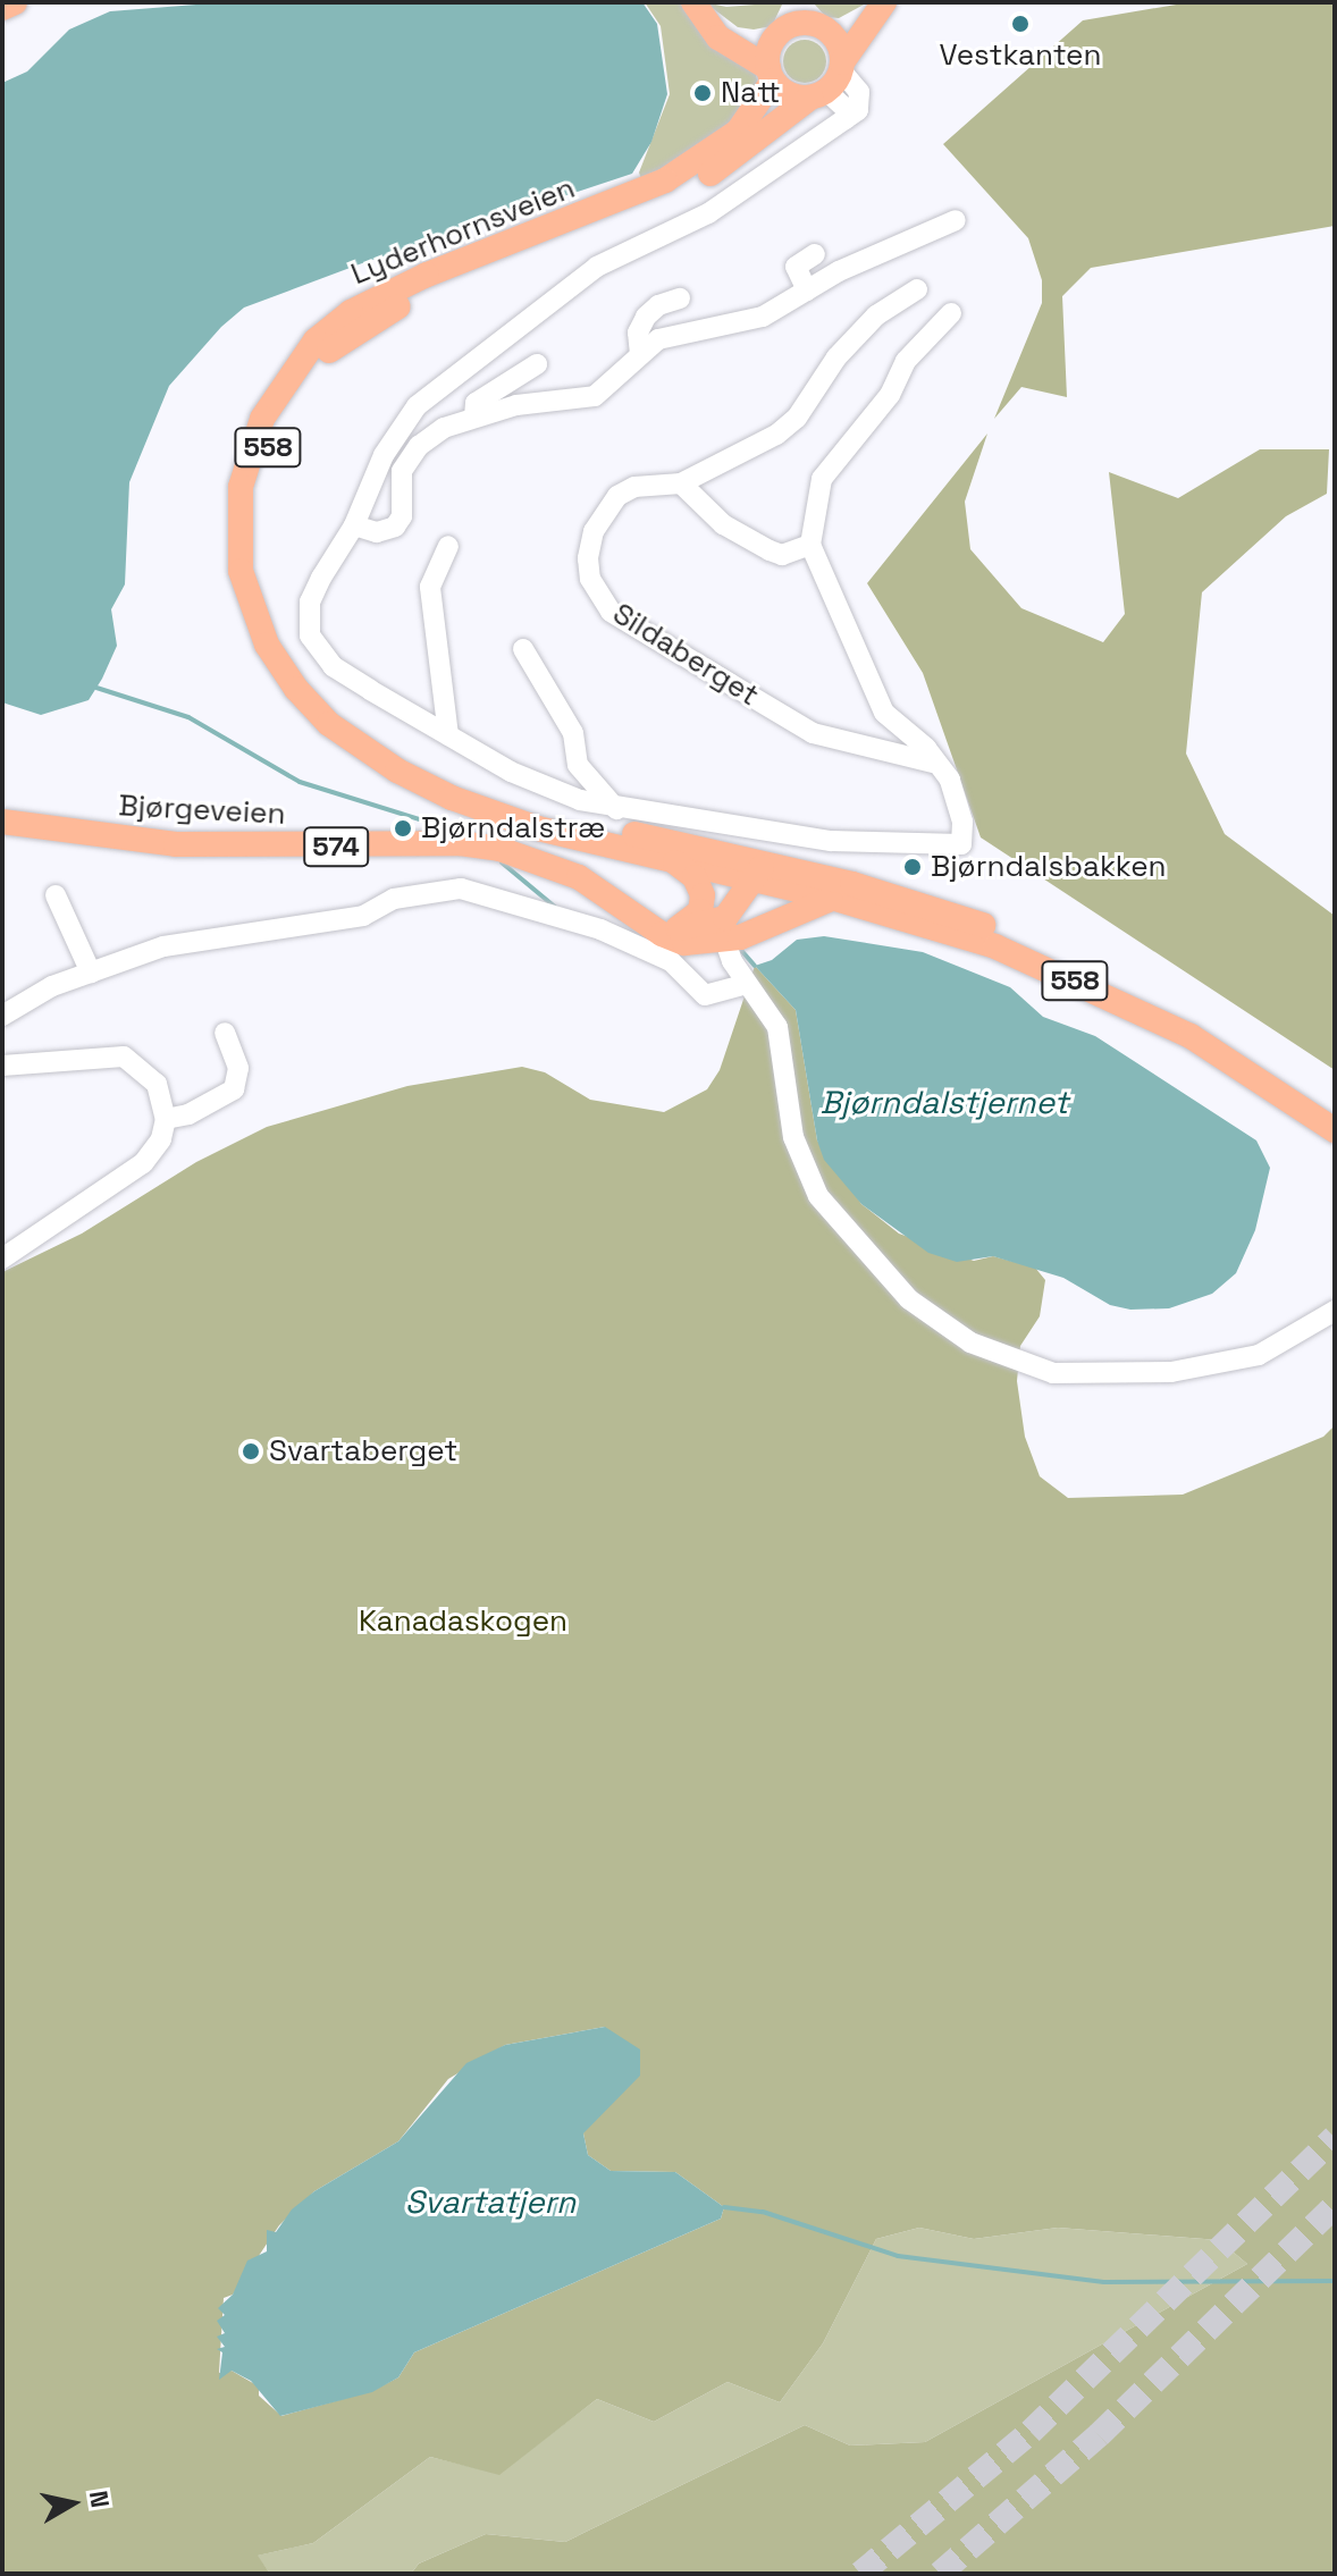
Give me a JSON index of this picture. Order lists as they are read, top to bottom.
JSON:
{
  "streets": {
    "main road": [
      "Lyderhornsveien",
      "558",
      "Bjørgeveien",
      "574"
    ],
    "street": ["Sildaberget"]
  },
  "crossings": [
    ["Lyderhornsveien", "558"],
    ["Lyderhornsveien", "Bjørgeveien"]
  ],
  "water": ["Bjørndalstjernet", "Svartatjern"],
  "parks": ["Kanadaskogen"],
  "places": [
    "Vestkanten",
    "Natt",
    "Bjørndalstræ",
    "Bjørndalsbakken",
    "Svartaberget"
  ],
  "north": "right"
}
